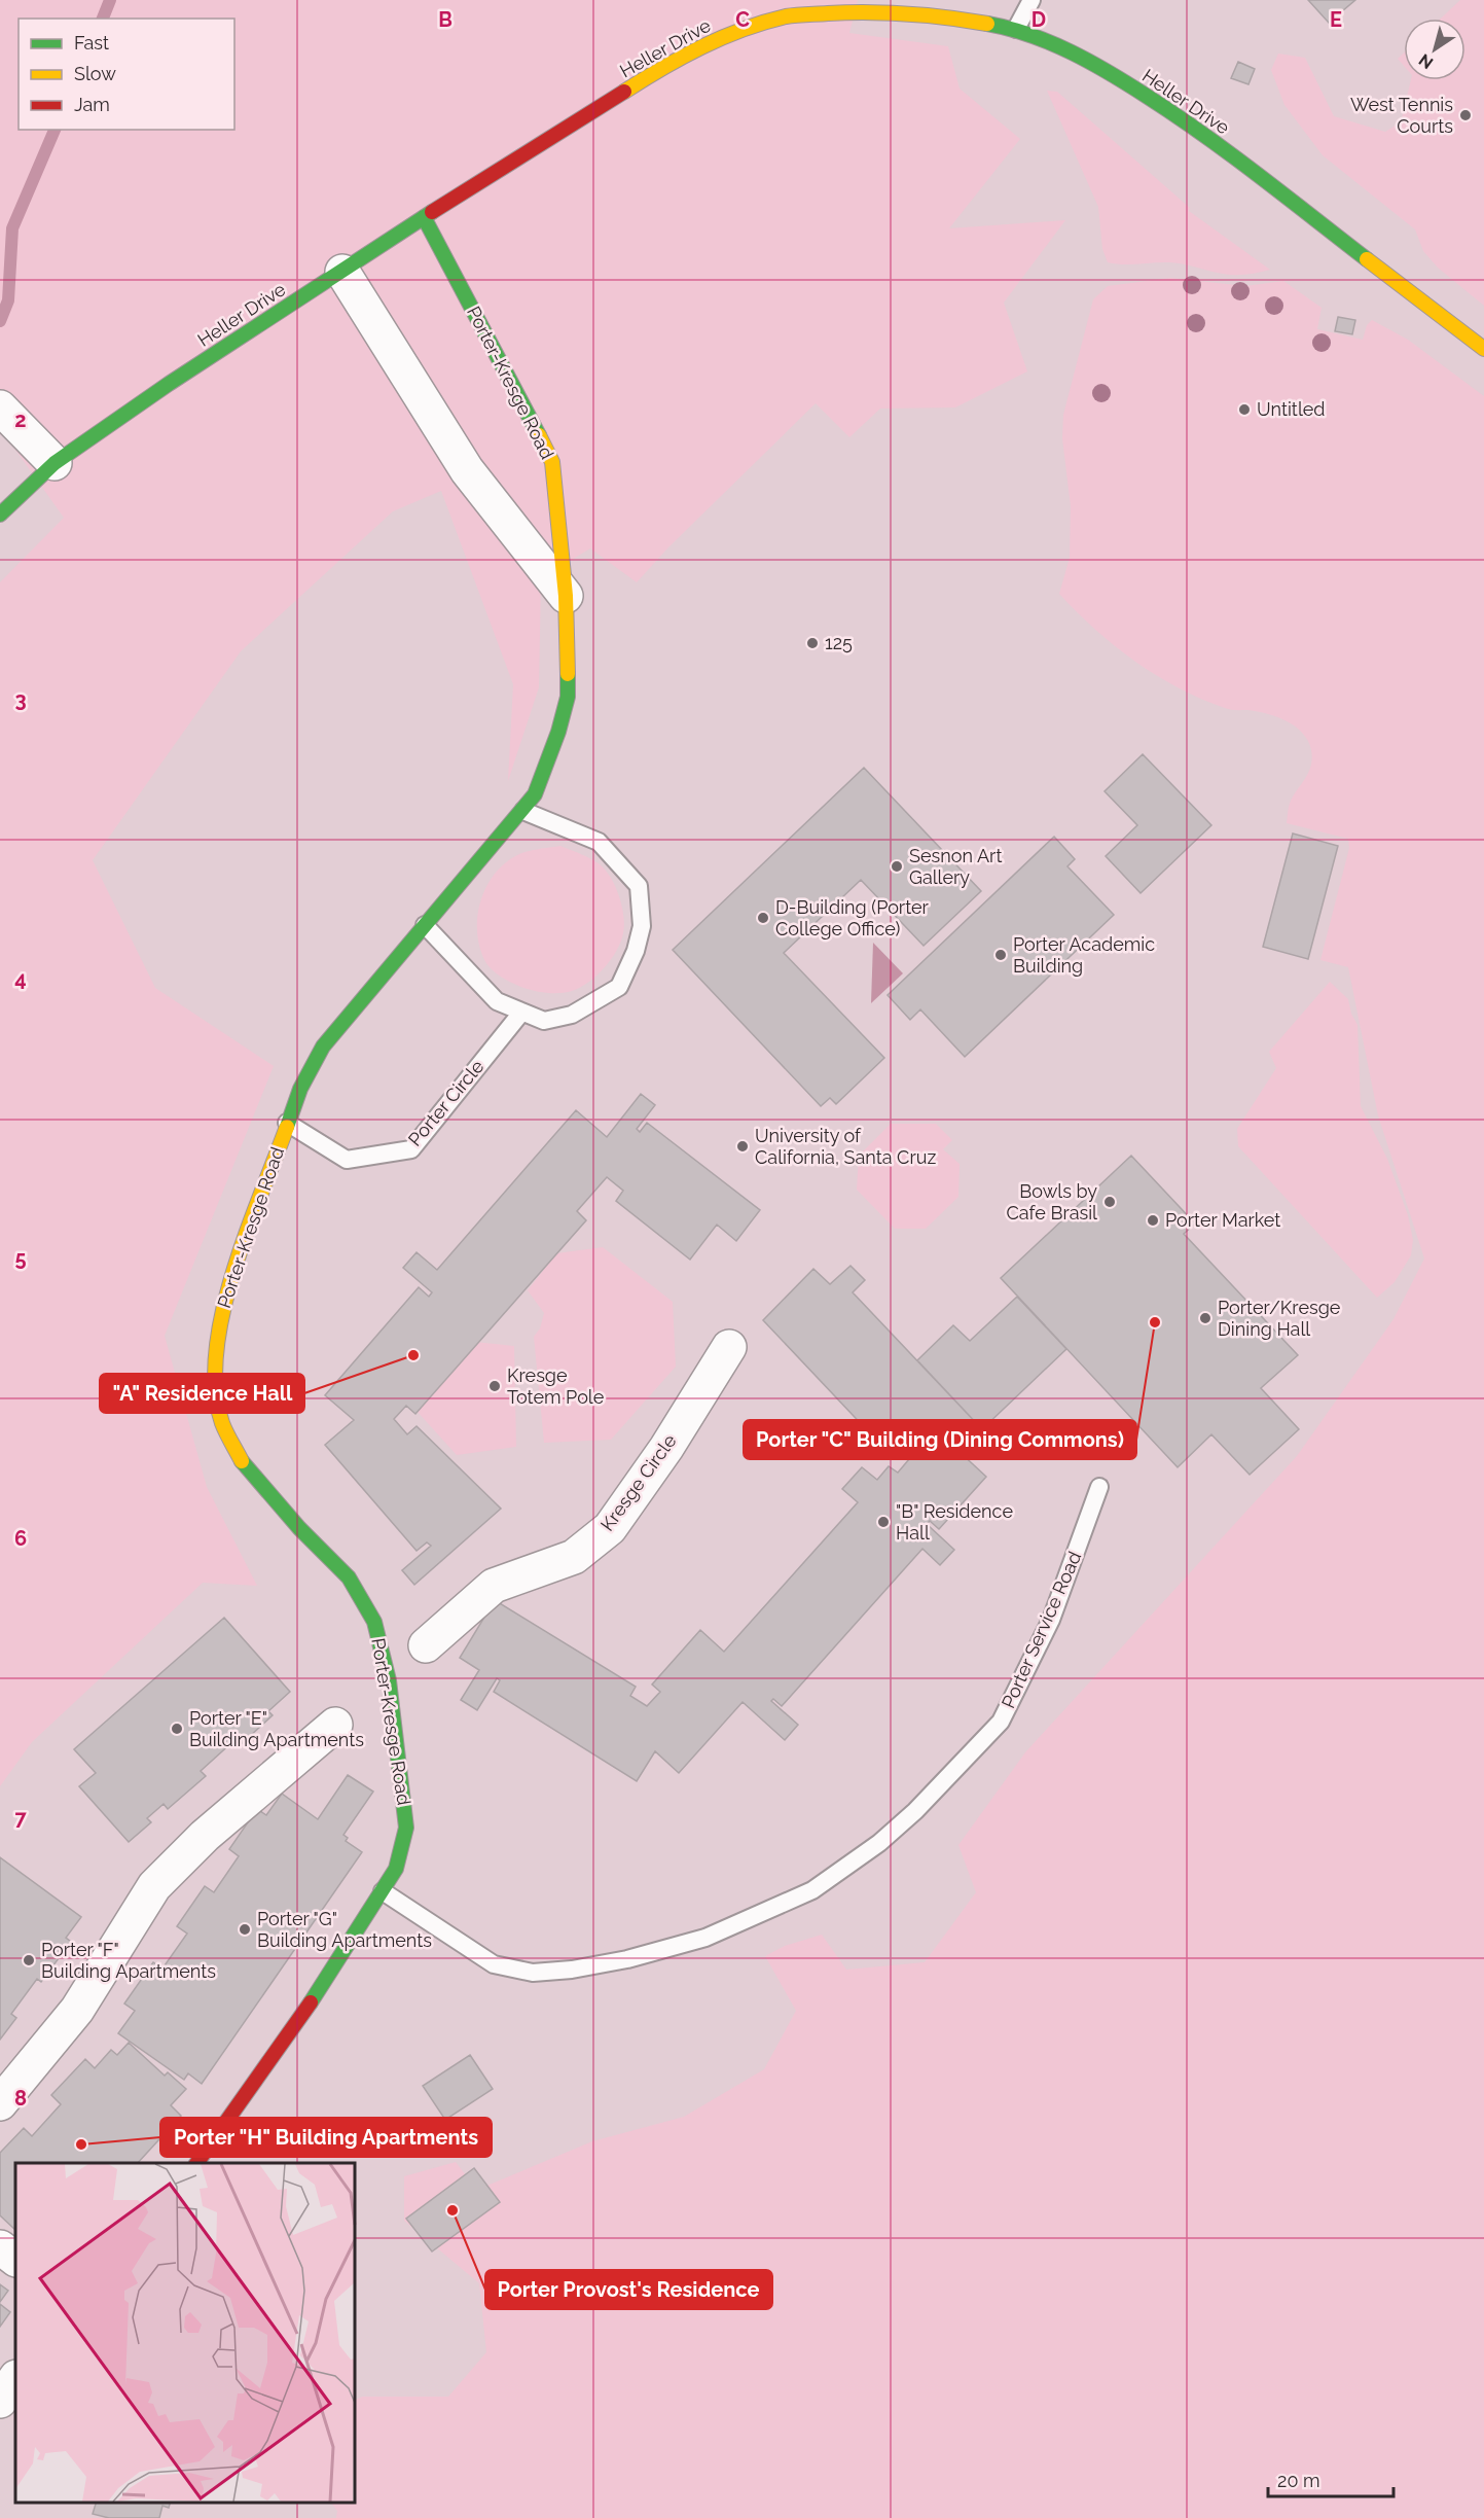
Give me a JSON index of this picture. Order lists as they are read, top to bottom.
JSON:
{
  "streets": {
    "street": ["Heller Drive", "Porter-Kresge Road", "Kresge Circle"],
    "lane": ["Porter Circle", "Porter Service Road"]
  },
  "crossings": [
    ["Heller Drive", "Porter-Kresge Road"],
    ["Porter-Kresge Road", "Porter Circle"],
    ["Porter-Kresge Road", "Porter Service Road"]
  ],
  "places": [
    "West Tennis Courts",
    "Untitled",
    "125",
    "Sesnon Art Gallery",
    "D-Building (Porter College Office)",
    "Porter Academic Building",
    "University of California, Santa Cruz",
    "Bowls by Cafe Brasil",
    "Porter Market",
    "Porter/Kresge Dining Hall",
    "Porter \"C\" Building (Dining Commons)",
    "\"A\" Residence Hall",
    "Kresge Totem Pole",
    "\"B\" Residence Hall",
    "Porter \"E\" Building Apartments",
    "Porter \"G\" Building Apartments",
    "Porter \"F\" Building Apartments",
    "Porter \"H\" Building Apartments",
    "Porter Provost's Residence"
  ],
  "legend": ["Fast", "Slow", "Jam"],
  "scale_bar": "20 m",
  "north": "bottom left",
  "grid": {
    "columns": [
      "B",
      "C",
      "D",
      "E"
    ],
    "rows": [
      "2",
      "3",
      "4",
      "5",
      "6",
      "7",
      "8"
    ]
  }
}
